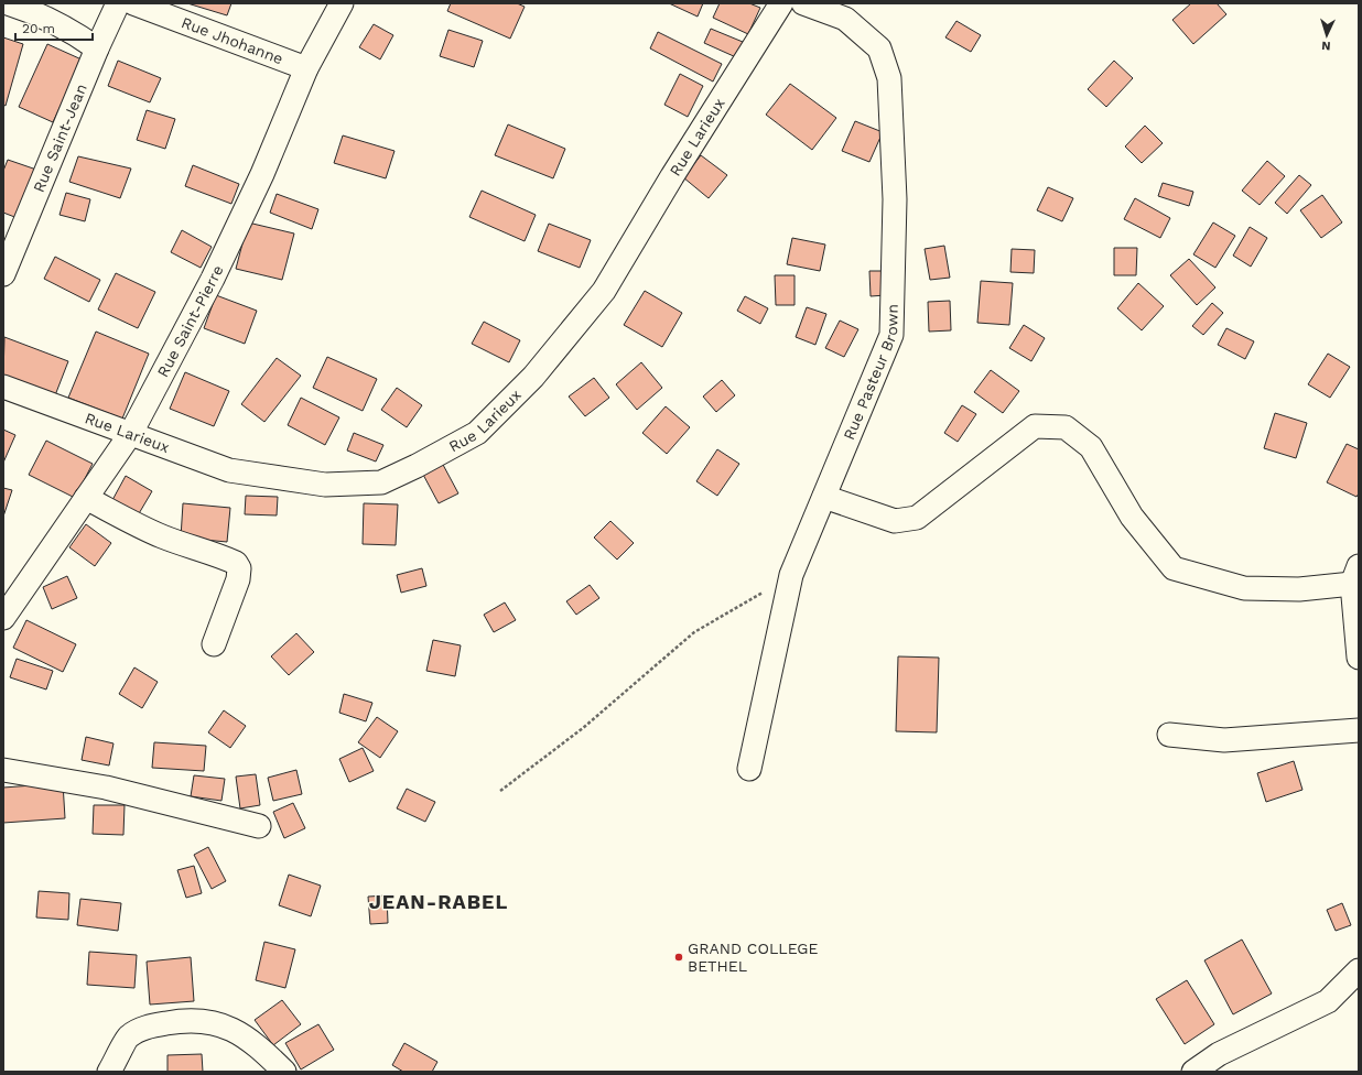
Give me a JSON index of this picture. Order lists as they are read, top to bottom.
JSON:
{
  "streets": {
    "street": [
      "Rue Jhohanne",
      "Rue Larieux",
      "Rue Saint-Jean",
      "Rue Saint-Pierre",
      "Rue Pasteur Brown"
    ]
  },
  "crossings": [
    ["Rue Jhohanne", "Rue Saint-Pierre"],
    ["Rue Larieux", "Rue Saint-Pierre"]
  ],
  "districts": ["JEAN-RABEL"],
  "places": ["GRAND COLLEGE BETHEL"],
  "scale_bar": "20 m",
  "north": "bottom"
}
